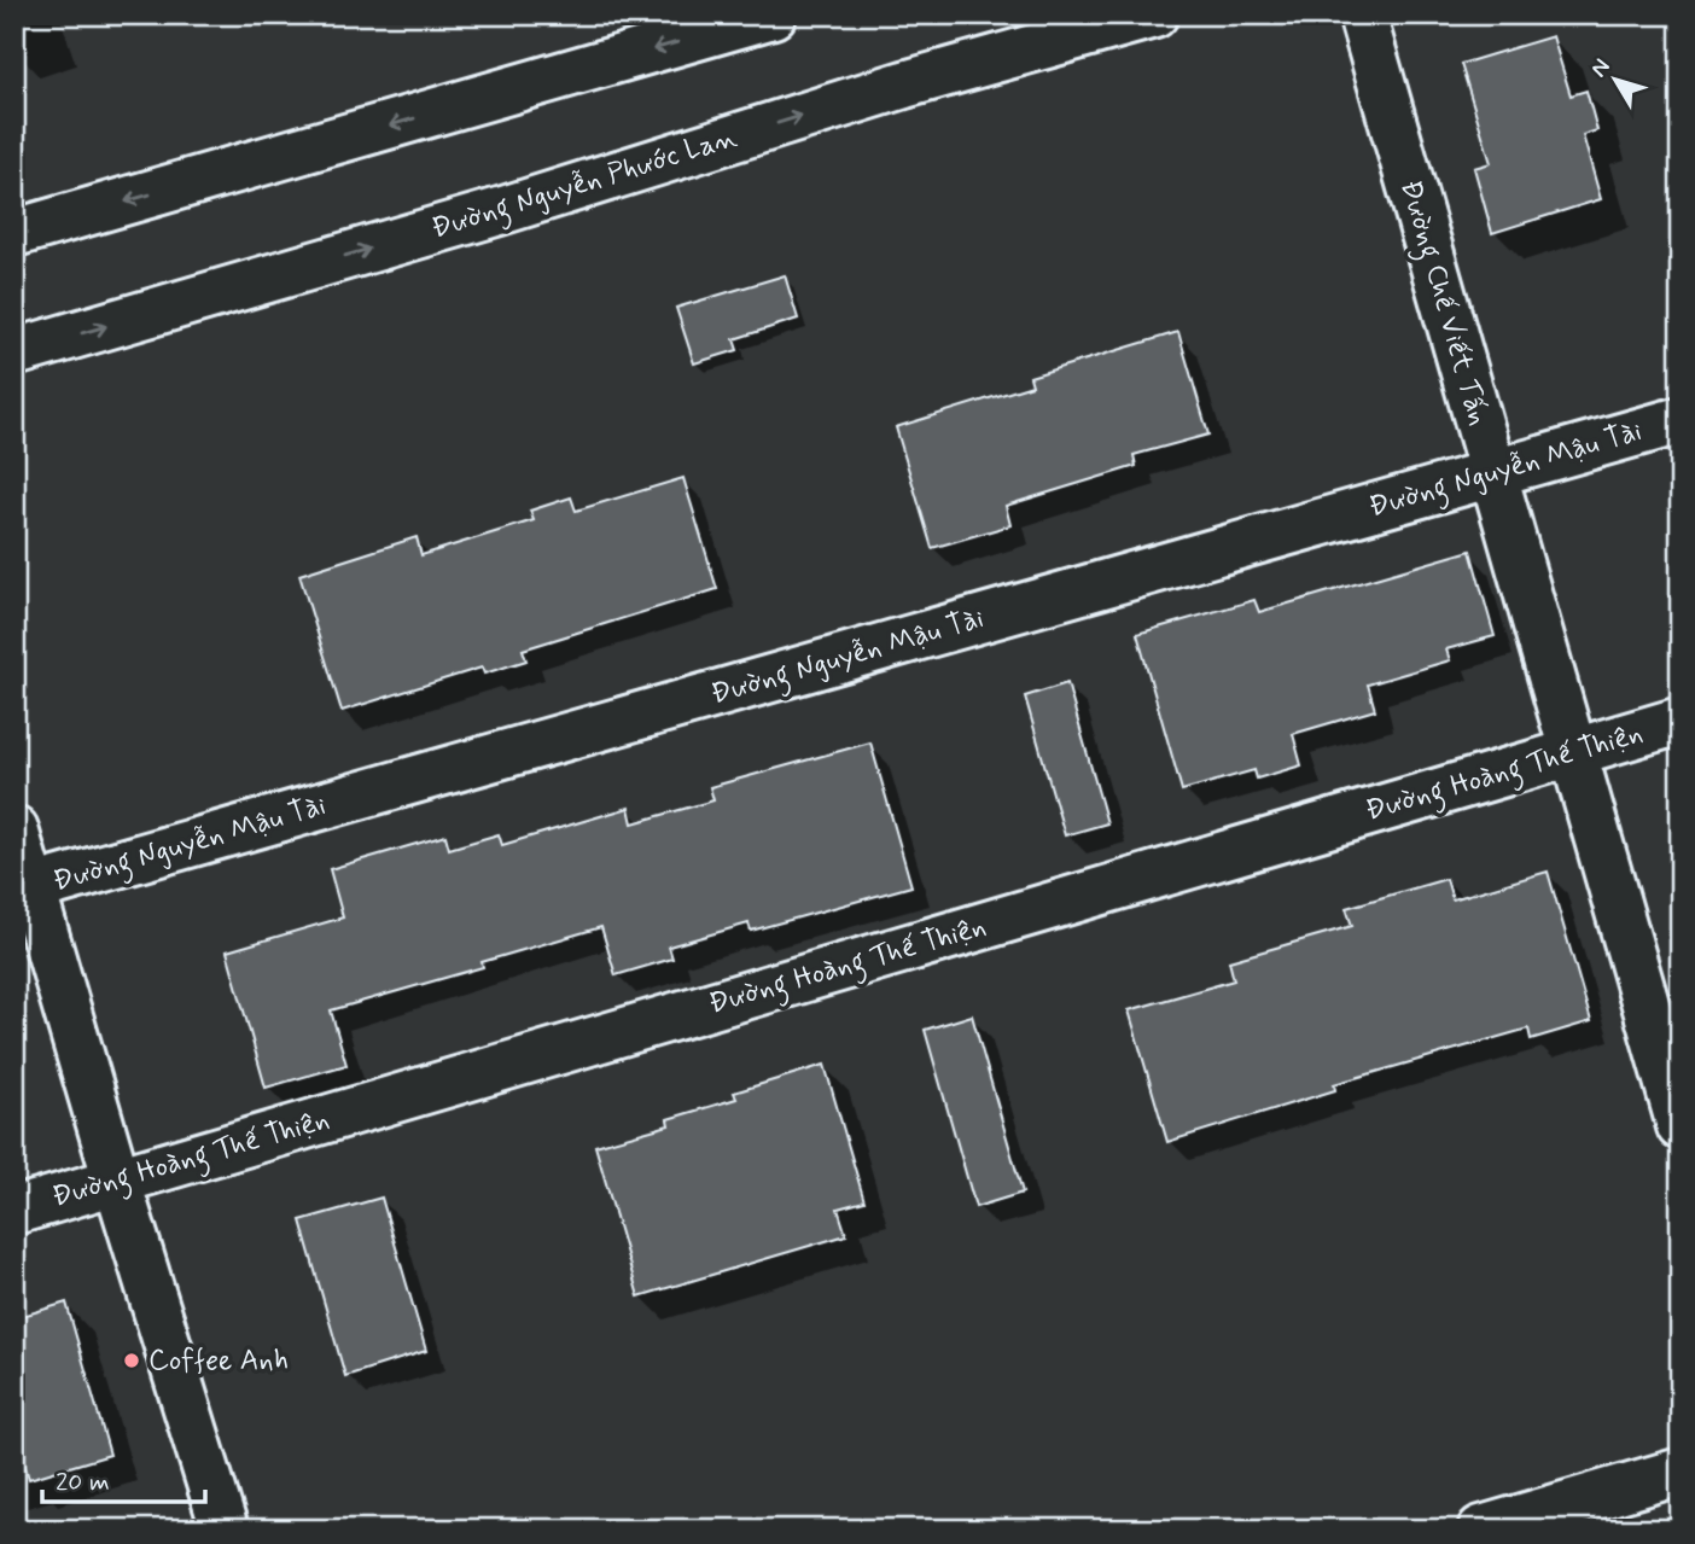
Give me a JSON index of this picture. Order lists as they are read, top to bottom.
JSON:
{
  "streets": {
    "street": [
      "Đường Nguyễn Phước Lan",
      "Đường Chế Viết Tấn",
      "Đường Nguyễn Mậu Tài",
      "Đường Hoàng Thế Thiện"
    ]
  },
  "crossings": [
    ["Đường Chế Viết Tấn", "Đường Nguyễn Mậu Tài"],
    ["Đường Chế Viết Tấn", "Đường Hoàng Thế Thiện"]
  ],
  "places": ["Coffee Anh"],
  "scale_bar": "20 m",
  "north": "top left"
}
